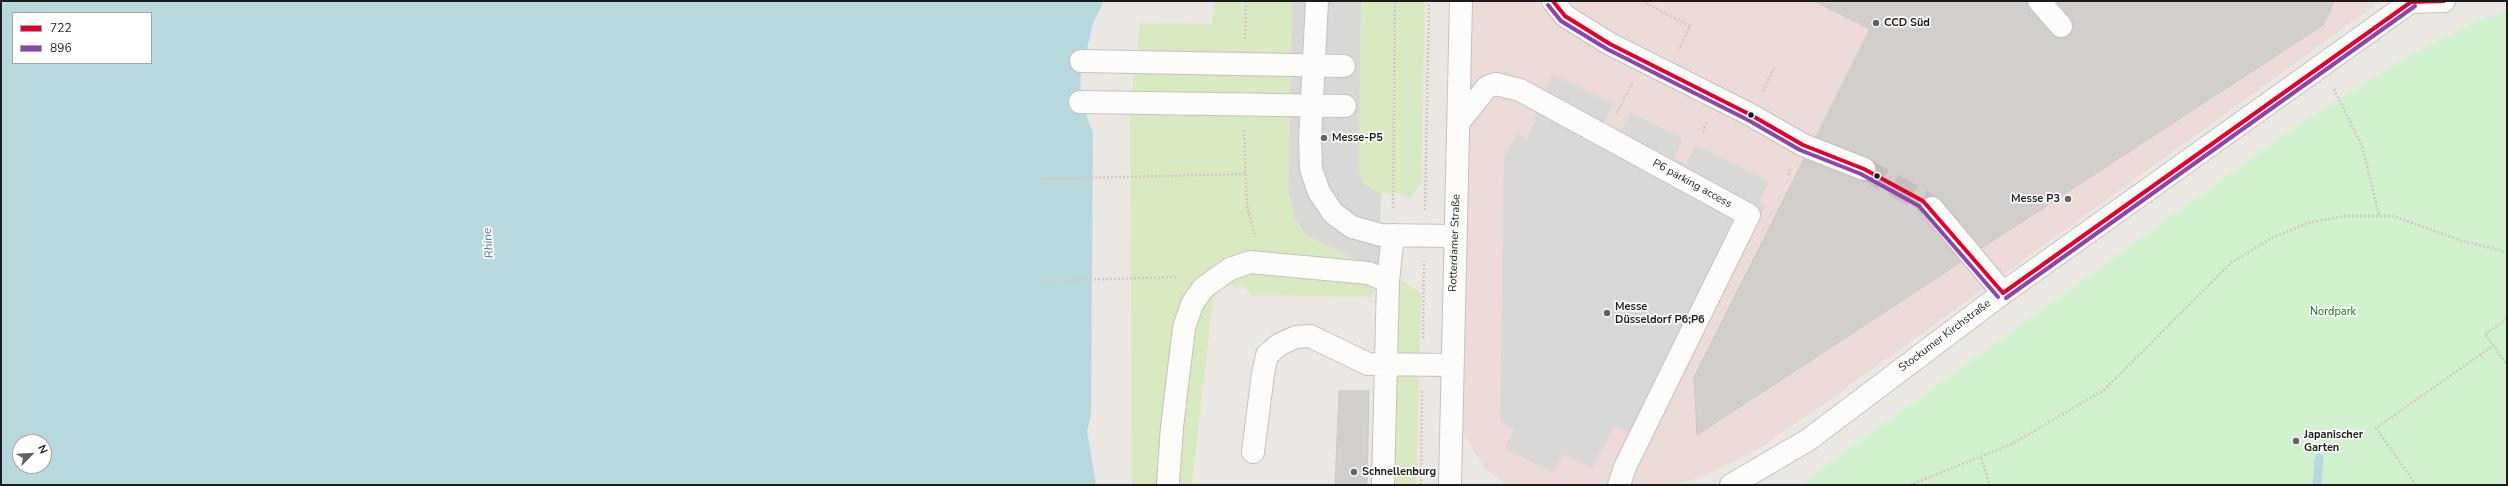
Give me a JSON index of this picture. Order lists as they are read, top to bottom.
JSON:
{
  "streets": {
    "street": ["P6 parking access", "Rotterdamer Straße", "Stockumer Kirchstraße"]
  },
  "crossings": [
    ["P6 parking access", "Rotterdamer Straße"]
  ],
  "water": ["Rhine"],
  "parks": ["Nordpark"],
  "places": [
    "CCD Süd",
    "Messe-P5",
    "Messe P3",
    "Messe Düsseldorf P6;P6",
    "Japanischer Garten",
    "Schnellenburg"
  ],
  "lines": ["transit line 722", "transit line 896"],
  "legend": ["722", "896"],
  "north": "top right"
}
